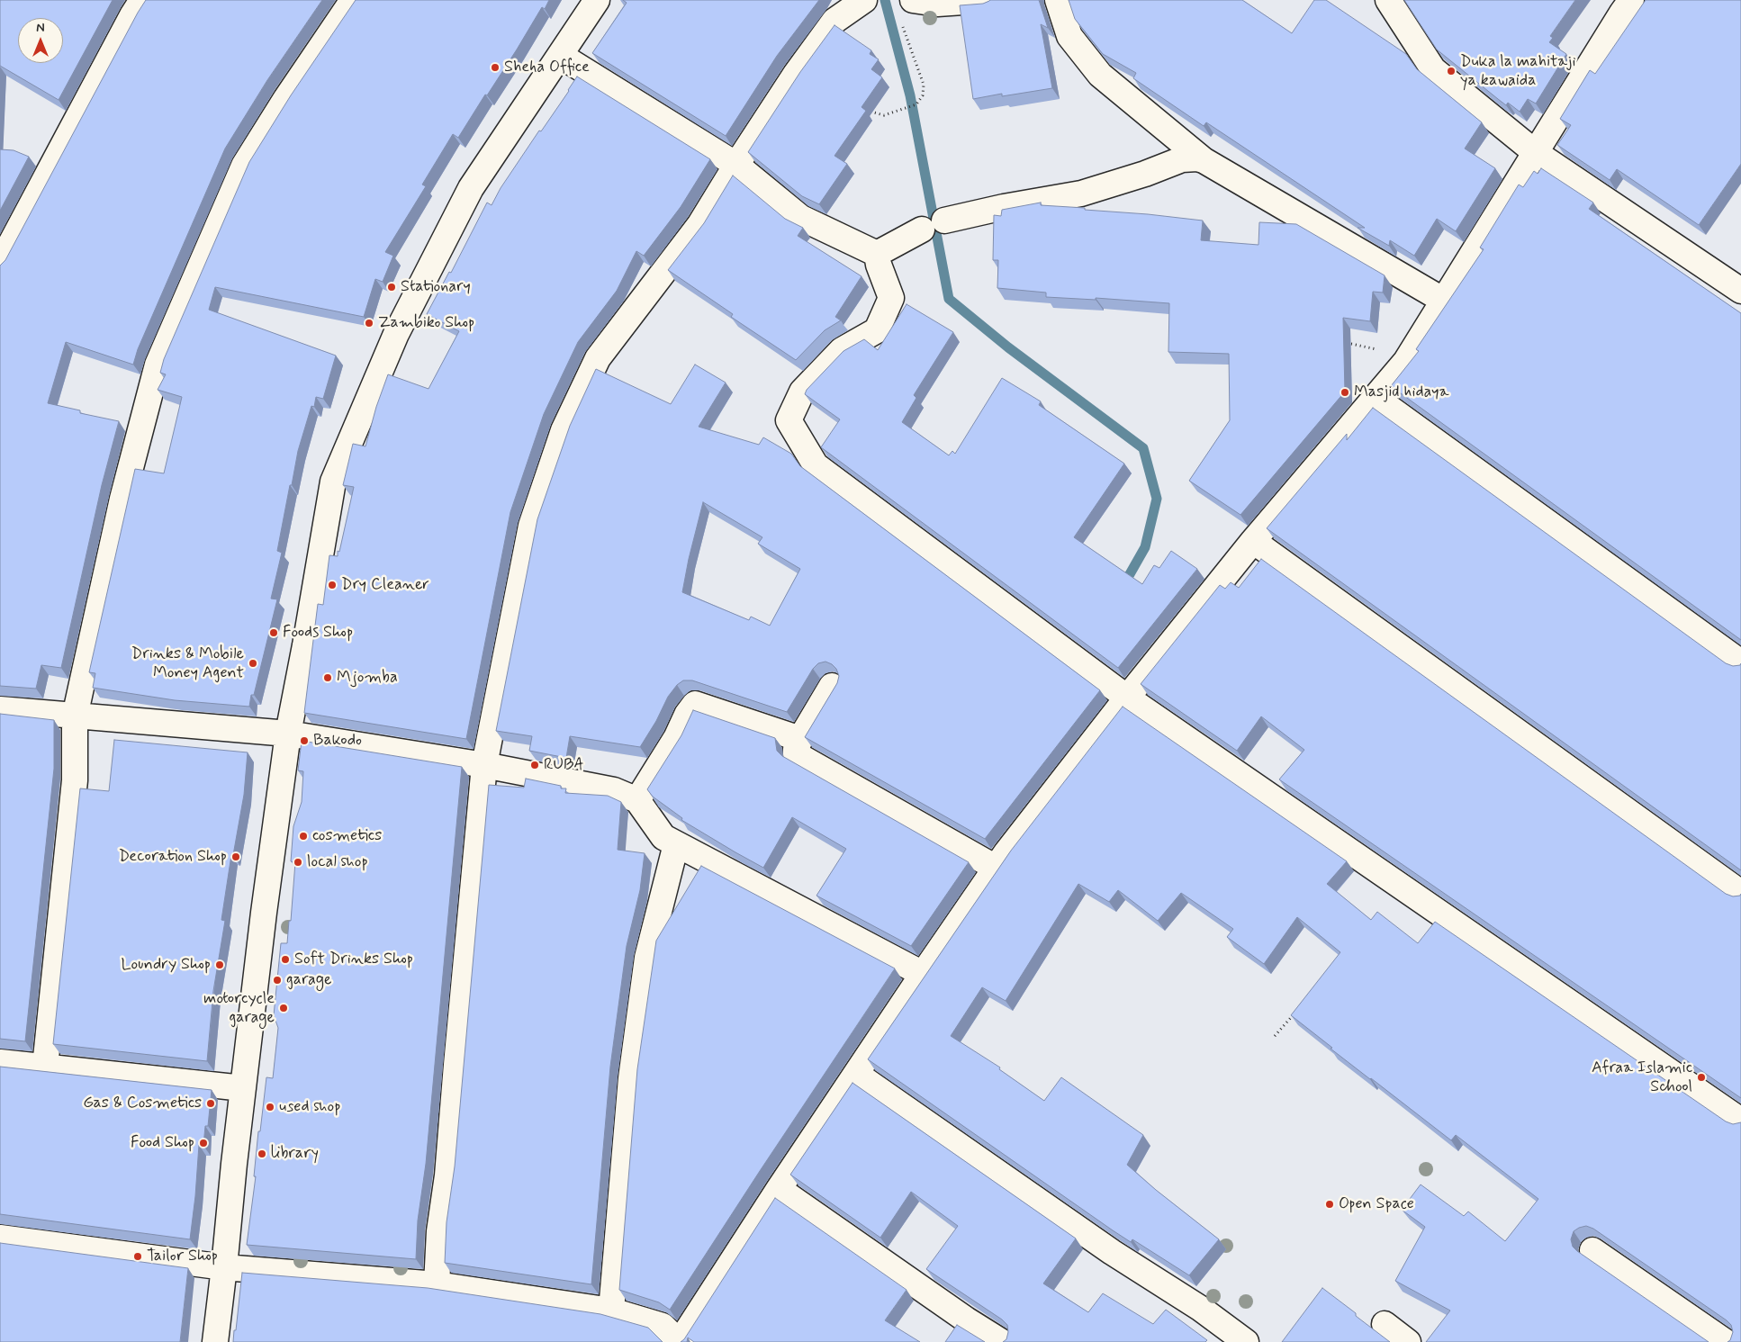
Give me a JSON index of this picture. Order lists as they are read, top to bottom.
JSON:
{
  "places": [
    "Sheha Office",
    "Duka la mahitaji ya kawaida",
    "Stationary",
    "Zambiko Shop",
    "Masjid hidaya",
    "Dry Cleaner",
    "Foods Shop",
    "Drinks & Mobile Money Agent",
    "Mjomba",
    "Bakodo",
    "RUBA",
    "cosmetics",
    "Decoration Shop",
    "local shop",
    "Soft Drinks Shop",
    "Loundry Shop",
    "garage",
    "motorcycle garage",
    "Afraa Islamic School",
    "Gas & Cosmetics",
    "used shop",
    "Food Shop",
    "library",
    "Open Space",
    "Tailor Shop"
  ],
  "north": "top"
}
